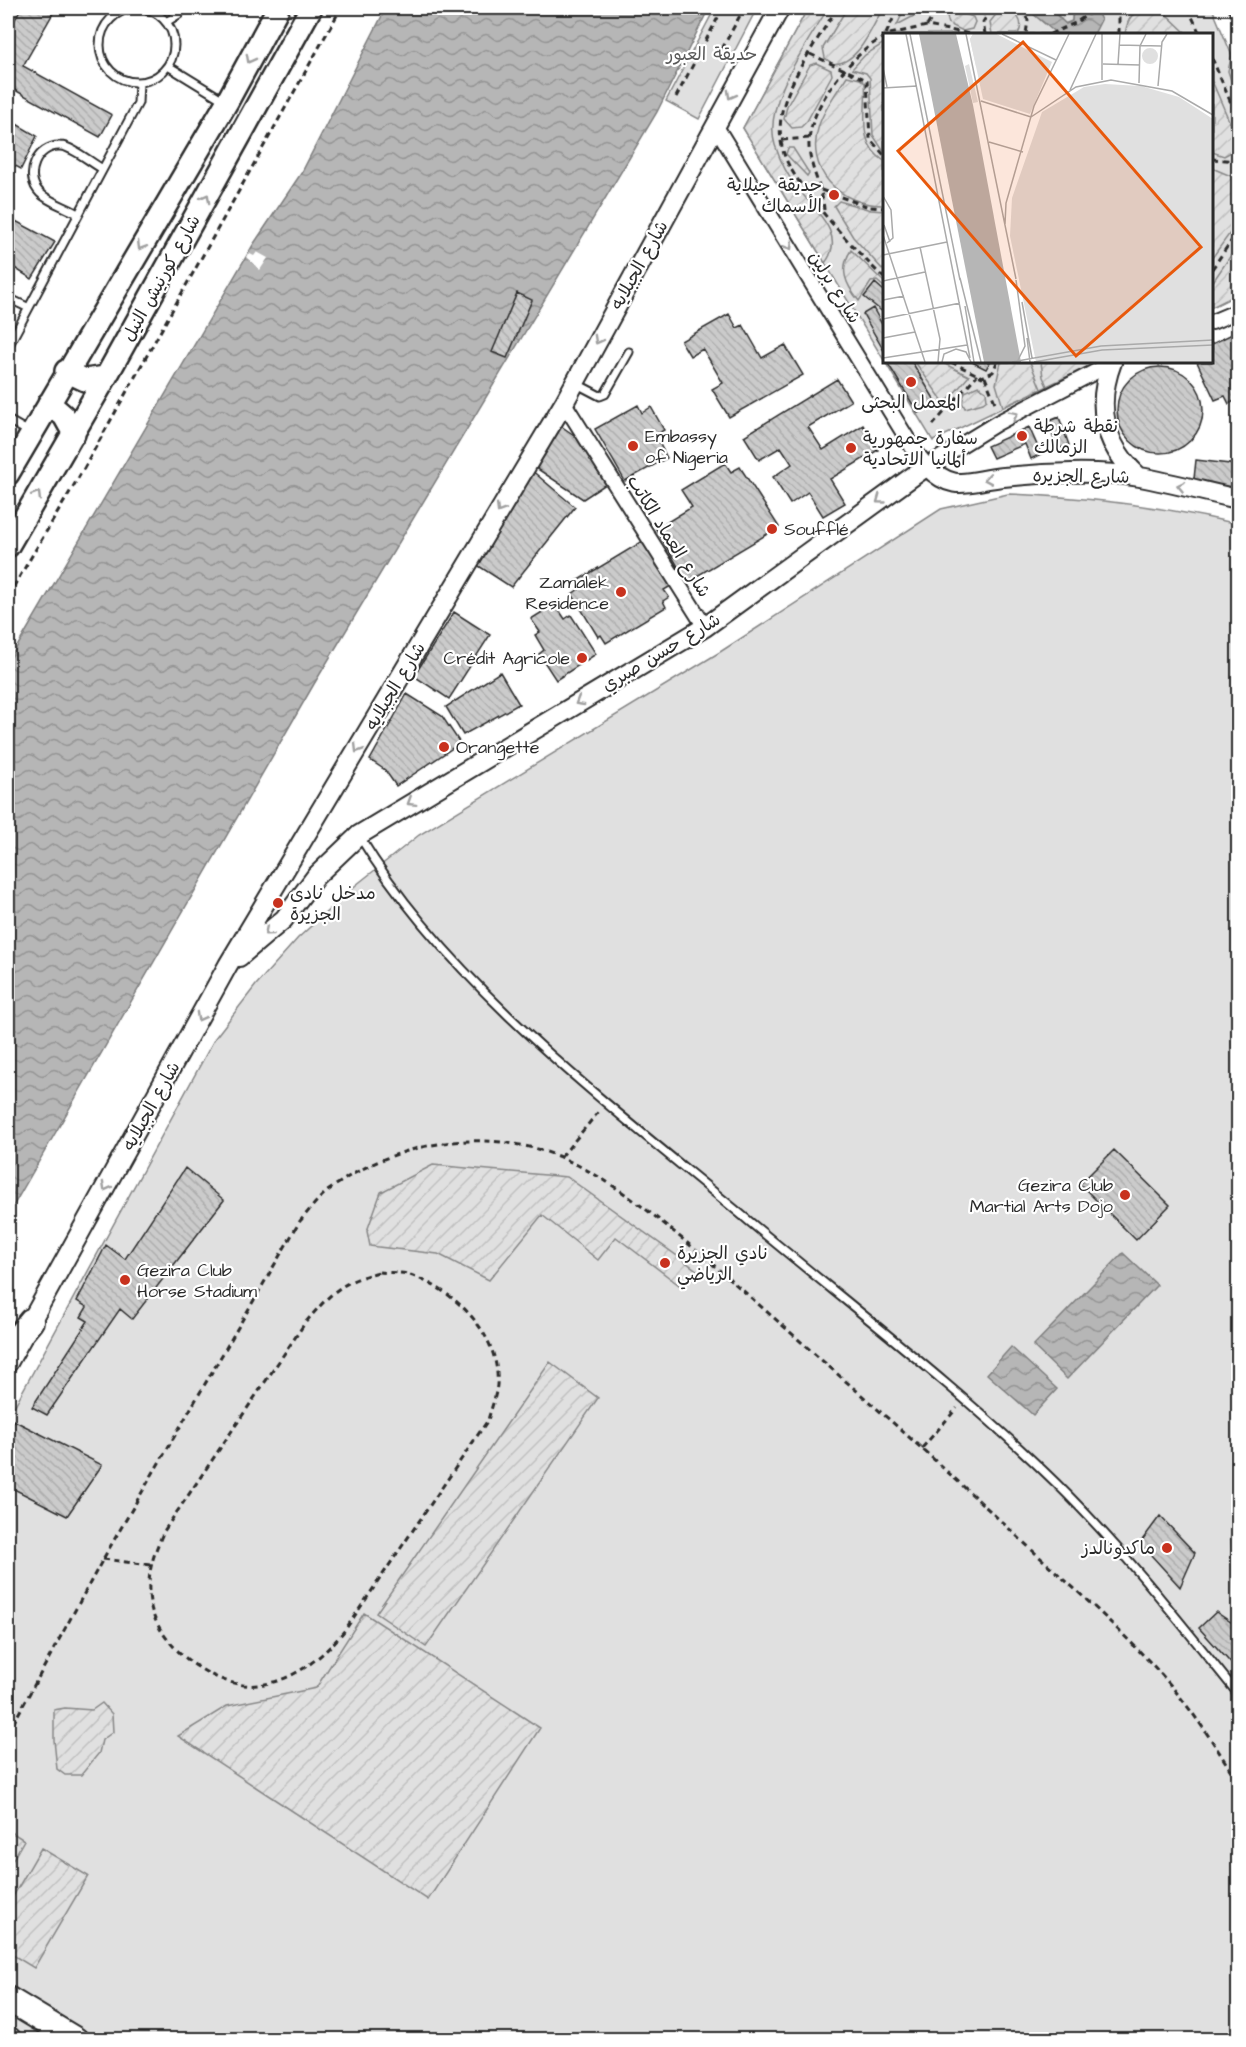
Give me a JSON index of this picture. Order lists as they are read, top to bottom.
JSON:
{
  "streets": {
    "main road": ["شارع كورنيش النيل"],
    "street": [
      "شارع الجبلايه",
      "شارع برلين",
      "شارع الجزيره",
      "شارع العماد الكاتب",
      "شارع حسن صبري"
    ]
  },
  "crossings": [
    ["شارع الجبلايه", "شارع برلين"],
    ["شارع الجبلايه", "شارع العماد الكاتب"],
    ["شارع الجبلايه", "شارع حسن صبري"],
    ["شارع برلين", "شارع الجزيره"],
    ["شارع برلين", "شارع حسن صبري"],
    ["شارع الجزيره", "شارع حسن صبري"],
    ["شارع العماد الكاتب", "شارع حسن صبري"]
  ],
  "one_way": ["شارع الجبلايه", "شارع برلين", "شارع الجزيره"],
  "parks": ["حديقة العبور"],
  "places": [
    "حديقة جيلاية الأسماك",
    "المعمل البحثى",
    "نقطة شرطة الزمالك",
    "Embassy of Nigeria",
    "سفارة جمهورية ألمانيا الاتحادية",
    "Soufflé",
    "Zamalek Residence",
    "Crédit Agricole",
    "Orangette",
    "مدخل نادى الجزيرة",
    "Gezira Club Martial Arts Dojo",
    "نادي الجزيرة الرياضي",
    "Gezira Club Horse Stadium",
    "ماكدونالدز"
  ]
}
